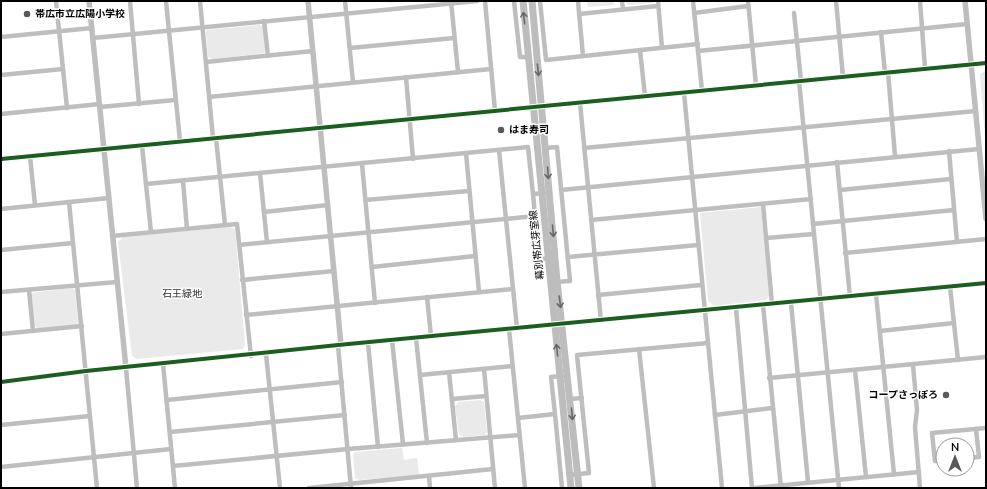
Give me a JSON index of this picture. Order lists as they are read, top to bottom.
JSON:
{
  "streets": {
    "main road": ["幕別帯広芽室線"]
  },
  "parks": ["石王緑地"],
  "places": ["帯広市立広陽小学校", "はま寿司", "コープさっぽろ"],
  "north": "top"
}
